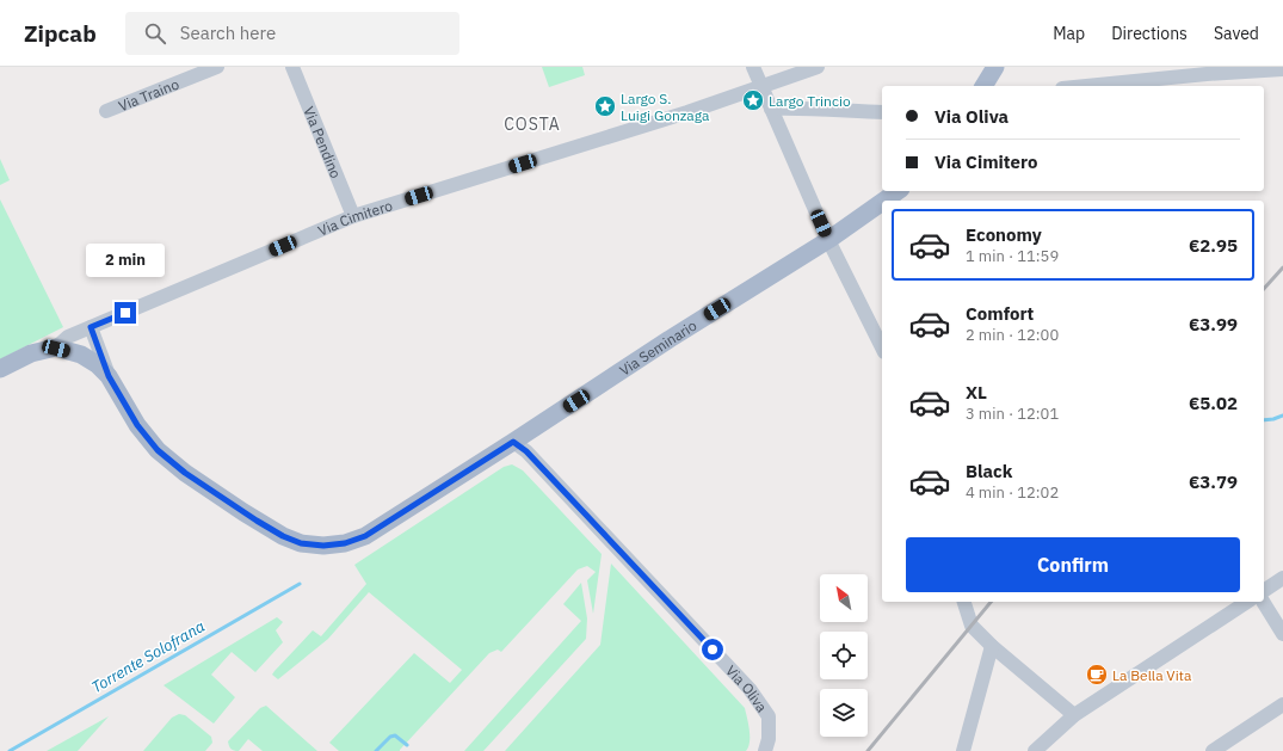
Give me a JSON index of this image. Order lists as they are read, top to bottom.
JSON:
{
  "streets": {
    "main road": ["Via Seminario"],
    "street": [
      "Via Traino",
      "Via Pendino",
      "Via Cimitero",
      "Via Oliva"
    ]
  },
  "crossings": [
    ["Via Pendino", "Via Cimitero"],
    ["Via Seminario", "Via Oliva"]
  ],
  "districts": ["COSTA"],
  "water": ["Torrente Solofrana"],
  "places": {
    "place": ["Largo Trincio", "Largo S. Luigi Gonzaga"],
    "cafe": ["La Bella Vita"]
  },
  "north": "top left",
  "page": {
    "header": "Zipcab",
    "search": "Search here",
    "nav": ["Map", "Directions", "Saved"],
    "banner": ["Via Oliva", "Via Cimitero"],
    "list": [
      {
        "name": "Economy",
        "note": "1 min · 11:59",
        "value": "€2.95"
      },
      {
        "name": "Comfort",
        "note": "2 min · 12:00",
        "value": "€3.99"
      },
      {
        "name": "XL",
        "note": "3 min · 12:01",
        "value": "€5.02"
      },
      {
        "name": "Black",
        "note": "4 min · 12:02",
        "value": "€3.79"
      }
    ],
    "bubble": "2 min",
    "buttons": "Confirm"
  }
}
